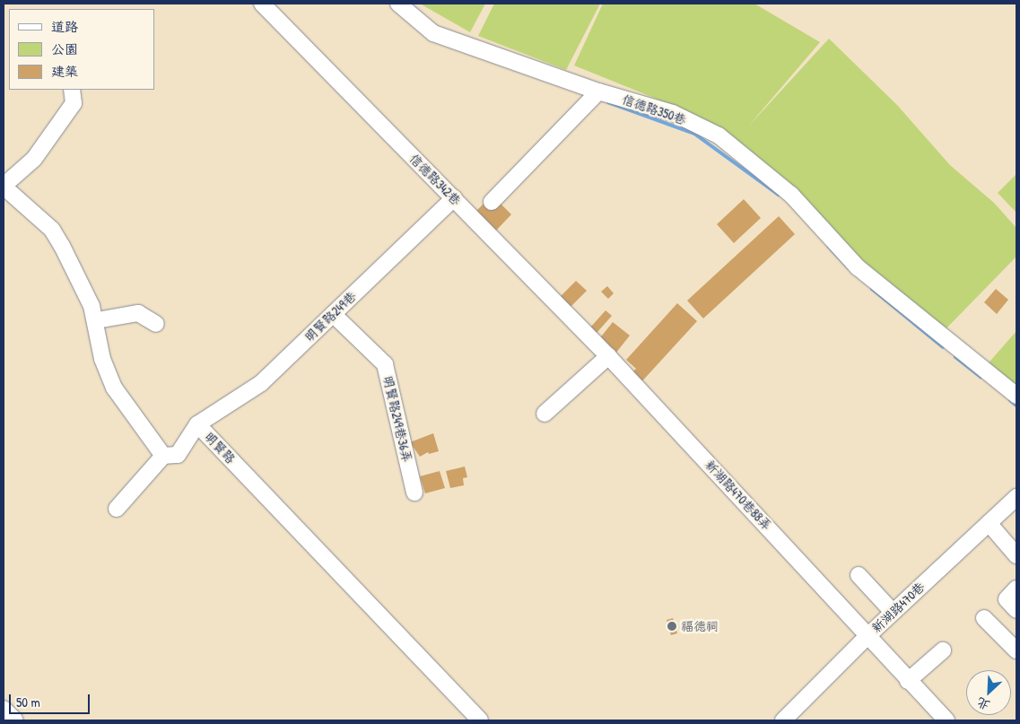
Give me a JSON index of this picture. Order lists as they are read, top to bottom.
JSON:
{
  "streets": {
    "street": [
      "信德路350巷",
      "信德路342巷",
      "明賢路249巷",
      "明賢路249巷36弄",
      "明賢路",
      "新湖路470巷88弄",
      "新湖路470巷"
    ]
  },
  "crossings": [
    ["信德路342巷", "明賢路249巷"],
    ["信德路342巷", "新湖路470巷88弄"],
    ["明賢路249巷", "明賢路249巷36弄"],
    ["明賢路249巷", "明賢路"],
    ["新湖路470巷88弄", "新湖路470巷"]
  ],
  "places": ["福德祠"],
  "legend": ["道路", "公園", "建築"],
  "scale_bar": "50 m",
  "north": "bottom left"
}
